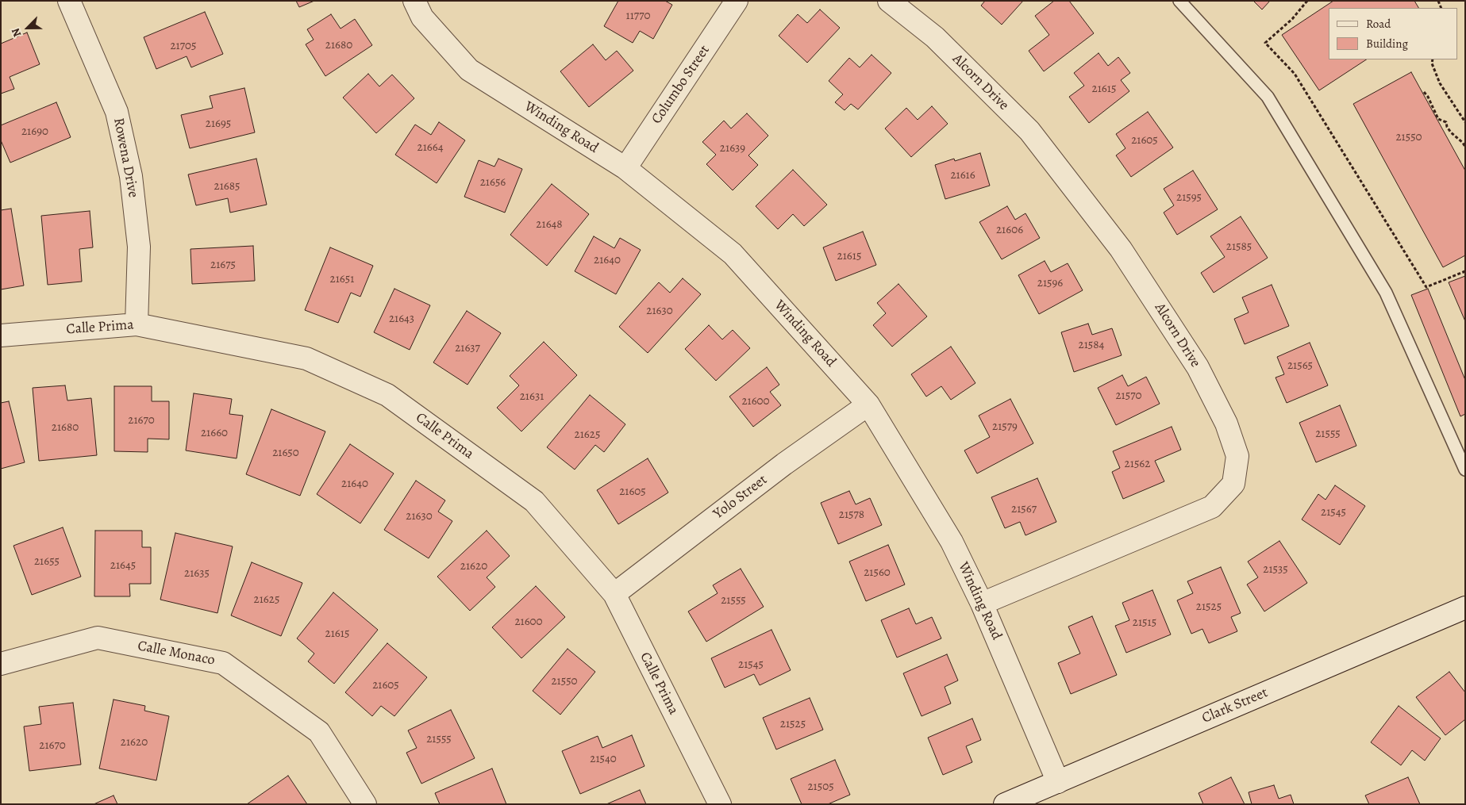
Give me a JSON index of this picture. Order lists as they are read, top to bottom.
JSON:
{
  "streets": {
    "street": [
      "Alcorn Drive",
      "Columbo Street",
      "Winding Road",
      "Rowena Drive",
      "Calle Prima",
      "Yolo Street",
      "Calle Monaco",
      "Clark Street"
    ]
  },
  "crossings": [
    ["Alcorn Drive", "Winding Road"],
    ["Columbo Street", "Winding Road"],
    ["Winding Road", "Yolo Street"],
    ["Winding Road", "Clark Street"],
    ["Rowena Drive", "Calle Prima"],
    ["Calle Prima", "Yolo Street"]
  ],
  "house_numbers": [
    "11770",
    "21680",
    "21705",
    "21615",
    "21695",
    "21690",
    "21550",
    "21605",
    "21664",
    "21639",
    "21616",
    "21656",
    "21685",
    "21595",
    "21648",
    "21606",
    "21585",
    "21615",
    "21640",
    "21675",
    "21651",
    "21596",
    "21630",
    "21643",
    "21584",
    "21637",
    "21565",
    "21570",
    "21631",
    "21600",
    "21670",
    "21579",
    "21680",
    "21660",
    "21555",
    "21625",
    "21650",
    "21562",
    "21640",
    "21605",
    "21567",
    "21545",
    "21578",
    "21630",
    "21655",
    "21645",
    "21620",
    "21535",
    "21560",
    "21635",
    "21625",
    "21555",
    "21525",
    "21600",
    "21515",
    "21615",
    "21545",
    "21550",
    "21605",
    "21525",
    "21555",
    "21620",
    "21670",
    "21540",
    "21505"
  ],
  "legend": ["Road", "Building"],
  "north": "bottom left"
}
